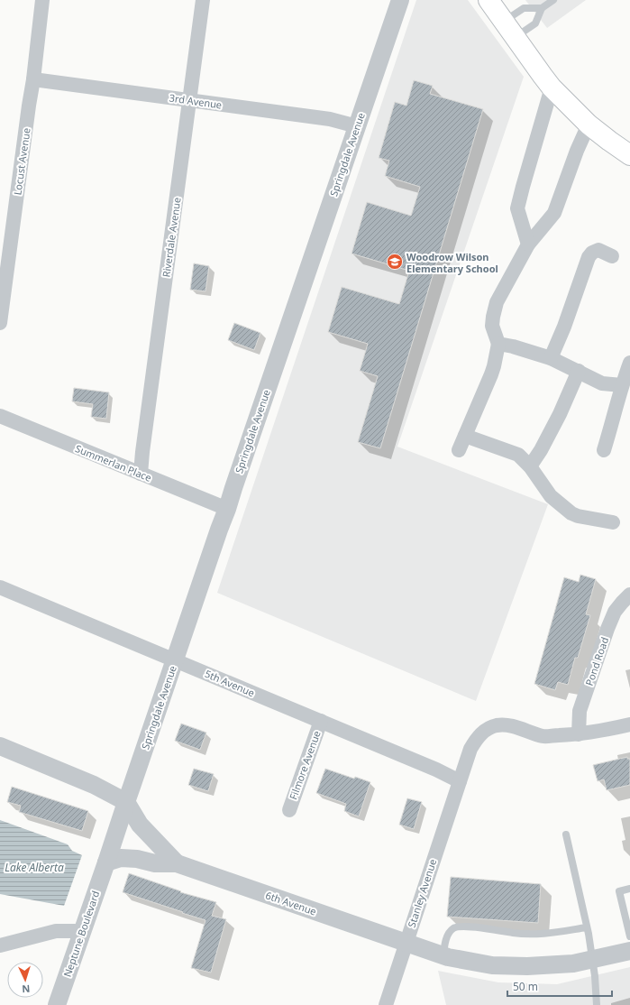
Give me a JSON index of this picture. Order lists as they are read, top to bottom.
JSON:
{
  "streets": {
    "street": [
      "3rd Avenue",
      "Springdale Avenue",
      "Locust Avenue",
      "Riverdale Avenue",
      "Summerlan Place",
      "Pond Road",
      "5th Avenue",
      "Filmore Avenue",
      "Stanley Avenue",
      "6th Avenue",
      "Neptune Boulevard"
    ]
  },
  "crossings": [
    ["3rd Avenue", "Springdale Avenue"],
    ["3rd Avenue", "Locust Avenue"],
    ["3rd Avenue", "Riverdale Avenue"],
    ["Springdale Avenue", "Summerlan Place"],
    ["Springdale Avenue", "5th Avenue"],
    ["Springdale Avenue", "6th Avenue"],
    ["Springdale Avenue", "Neptune Boulevard"],
    ["Riverdale Avenue", "Summerlan Place"],
    ["Pond Road", "Stanley Avenue"],
    ["5th Avenue", "Filmore Avenue"],
    ["5th Avenue", "Stanley Avenue"],
    ["Stanley Avenue", "6th Avenue"],
    ["6th Avenue", "Neptune Boulevard"]
  ],
  "water": ["Lake Alberta"],
  "places": {
    "school or university": ["Woodrow Wilson Elementary School"]
  },
  "scale_bar": "50 m",
  "north": "bottom"
}
